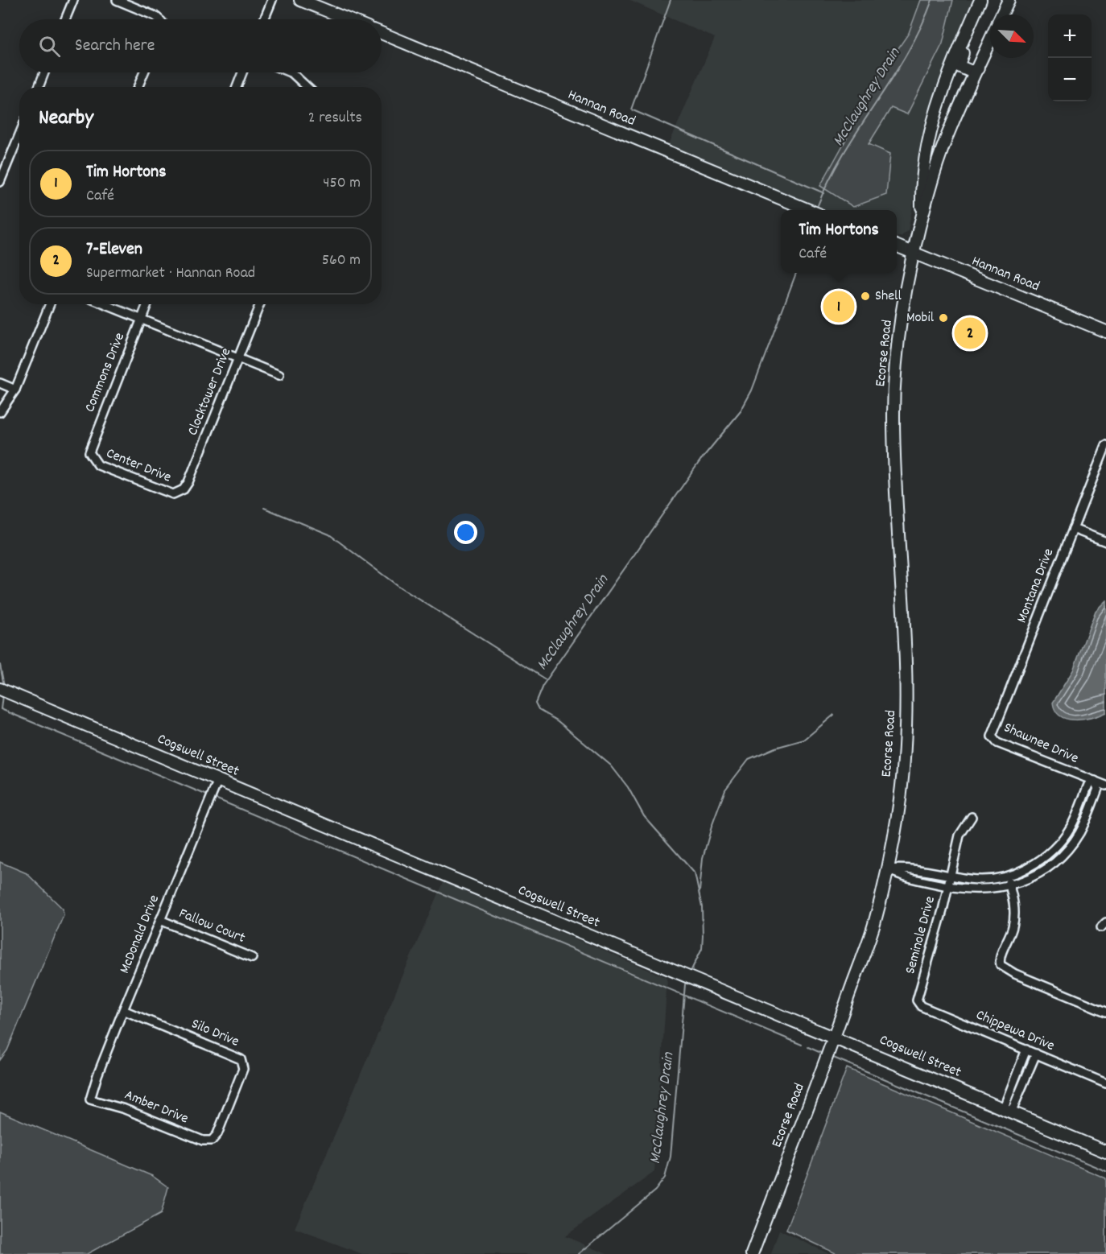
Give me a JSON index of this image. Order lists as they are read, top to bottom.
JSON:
{
  "streets": {
    "street": [
      "Hannan Road",
      "Ecorse Road",
      "Commons Drive",
      "Clocktower Drive",
      "Center Drive",
      "Montana Drive",
      "Shawnee Drive",
      "Cogswell Street",
      "Fallow Court",
      "McDonald Drive",
      "Seminole Drive",
      "Chippewa Drive",
      "Silo Drive",
      "Amber Drive"
    ]
  },
  "crossings": [
    ["Hannan Road", "Ecorse Road"],
    ["Ecorse Road", "Cogswell Street"],
    ["Commons Drive", "Center Drive"],
    ["Clocktower Drive", "Center Drive"],
    ["Montana Drive", "Shawnee Drive"],
    ["Cogswell Street", "McDonald Drive"],
    ["Fallow Court", "McDonald Drive"],
    ["McDonald Drive", "Silo Drive"],
    ["McDonald Drive", "Amber Drive"],
    ["Seminole Drive", "Chippewa Drive"],
    ["Silo Drive", "Amber Drive"]
  ],
  "water": ["McClaughrey Drain"],
  "places": ["Shell", "Mobil"],
  "north": "bottom right",
  "page": {
    "map_buttons": ["+", "−"],
    "search": "Search here",
    "heading": ["Nearby", "2 results"],
    "list": [
      {
        "mark": "1",
        "name": "Tim Hortons",
        "note": "Café",
        "value": "450 m"
      },
      {
        "mark": "2",
        "name": "7-Eleven",
        "note": "Supermarket · Hannan Road",
        "value": "560 m"
      }
    ],
    "popup": ["Tim Hortons", "Café"],
    "pins": ["1", "2"]
  }
}
